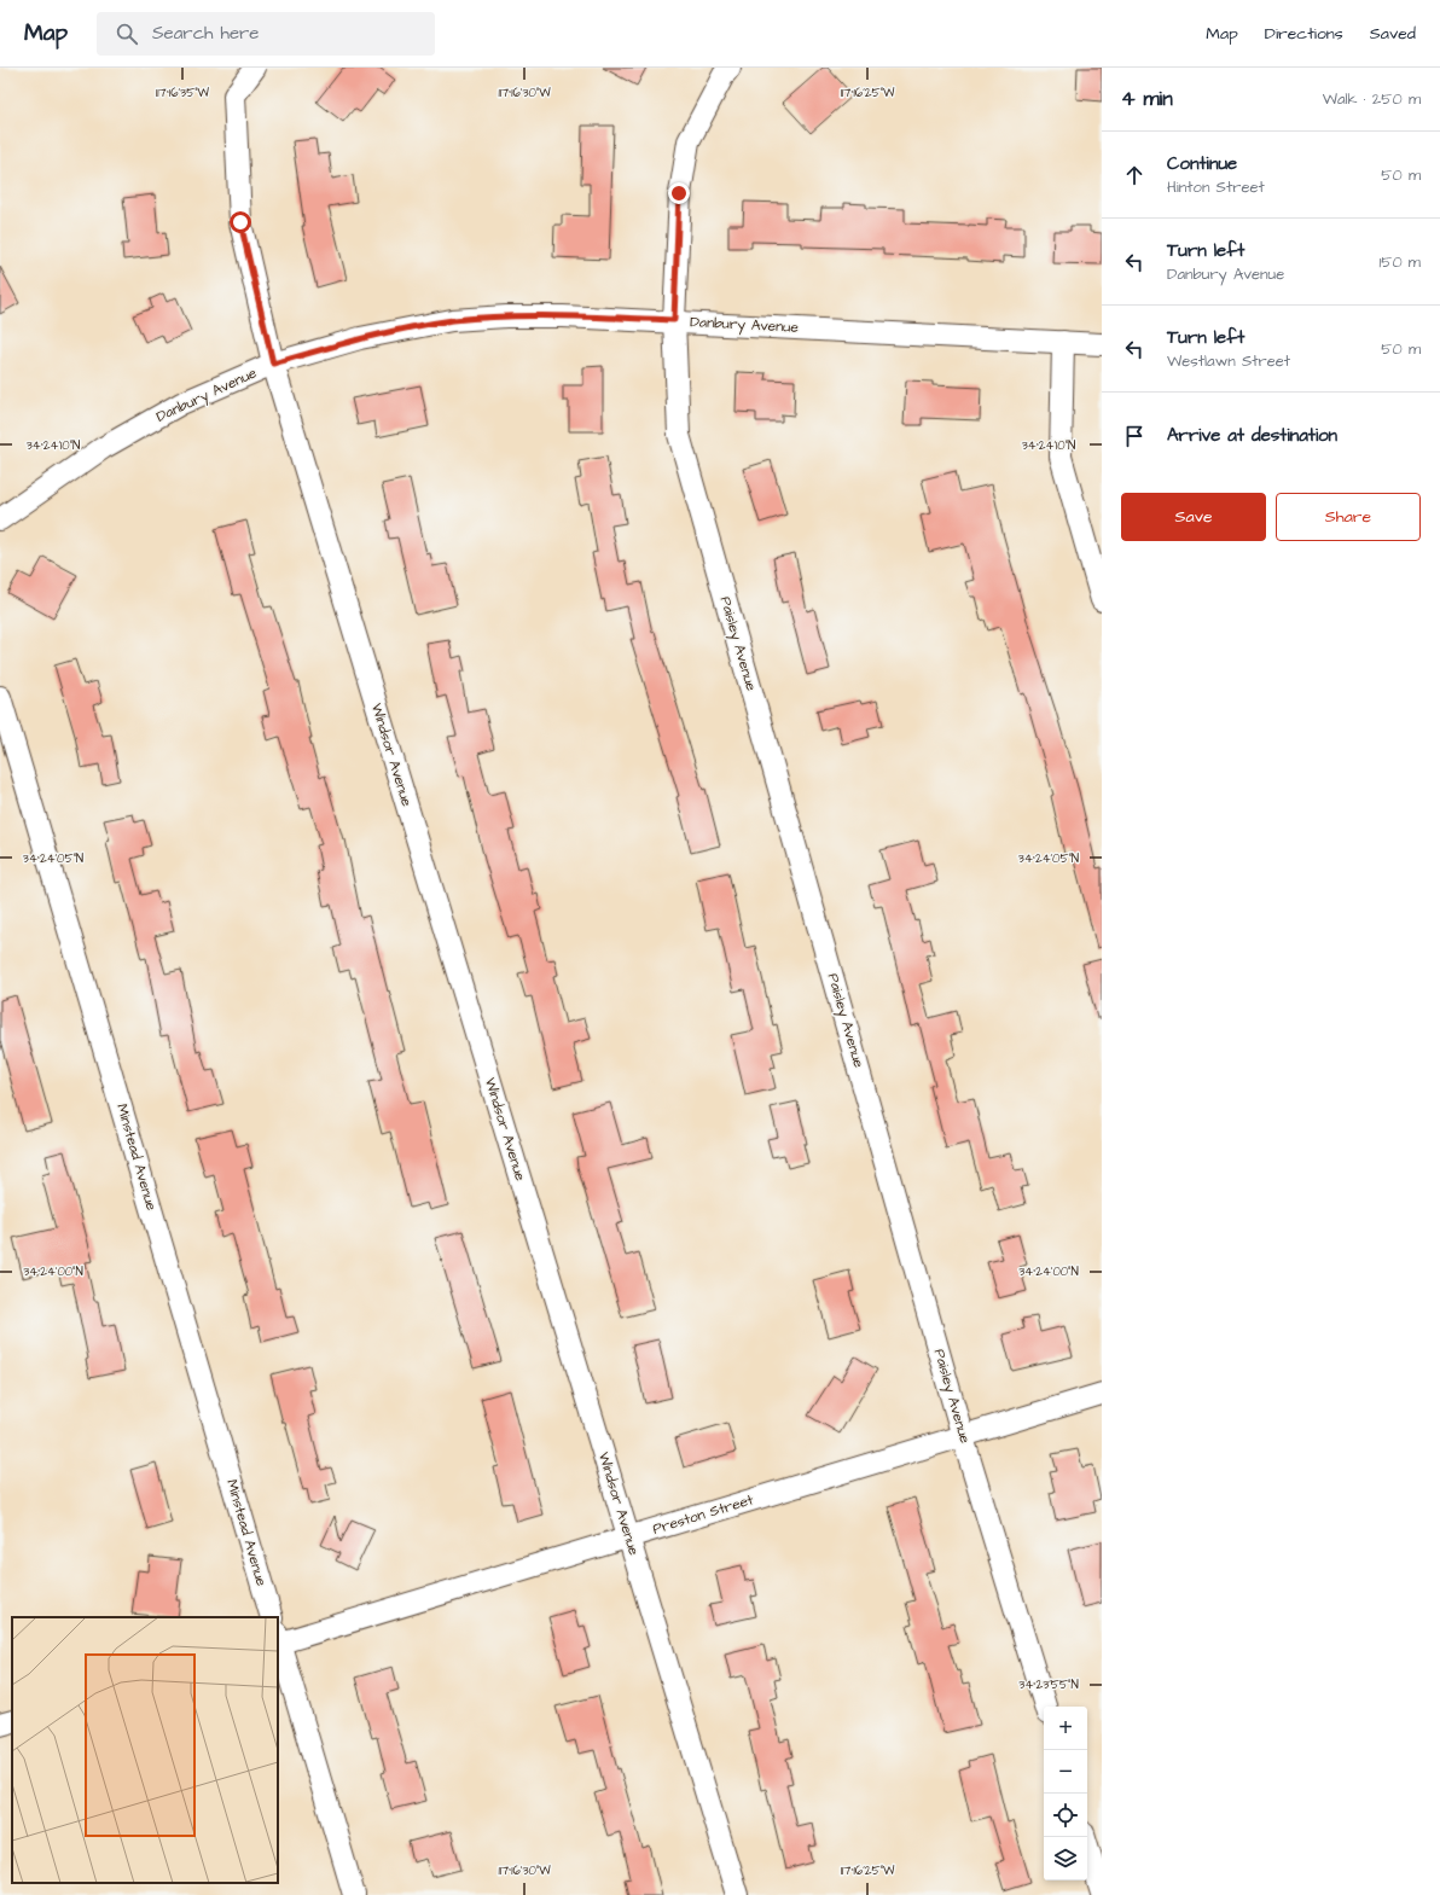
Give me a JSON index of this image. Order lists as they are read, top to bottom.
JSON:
{
  "streets": {
    "street": [
      "Danbury Avenue",
      "Paisley Avenue",
      "Windsor Avenue",
      "Minstead Avenue",
      "Preston Street"
    ]
  },
  "crossings": [
    ["Danbury Avenue", "Paisley Avenue"],
    ["Danbury Avenue", "Windsor Avenue"],
    ["Paisley Avenue", "Preston Street"],
    ["Windsor Avenue", "Preston Street"]
  ],
  "page": {
    "header": "Map",
    "search": "Search here",
    "nav": ["Map", "Directions", "Saved"],
    "heading": ["4 min", "Walk · 250 m"],
    "list": [
      ["Continue", "Hinton Street", "50 m"],
      ["Turn left", "Danbury Avenue", "150 m"],
      ["Turn left", "Westlawn Street", "50 m"],
      "Arrive at destination"
    ],
    "buttons": ["Save", "Share"],
    "map_buttons": ["+", "−"]
  },
  "coordinates": [
    "117°16'35\"W",
    "117°16'30\"W",
    "117°16'25\"W",
    "34°24'10\"N",
    "34°24'05\"N",
    "34°24'00\"N",
    "34°23'55\"N"
  ]
}
